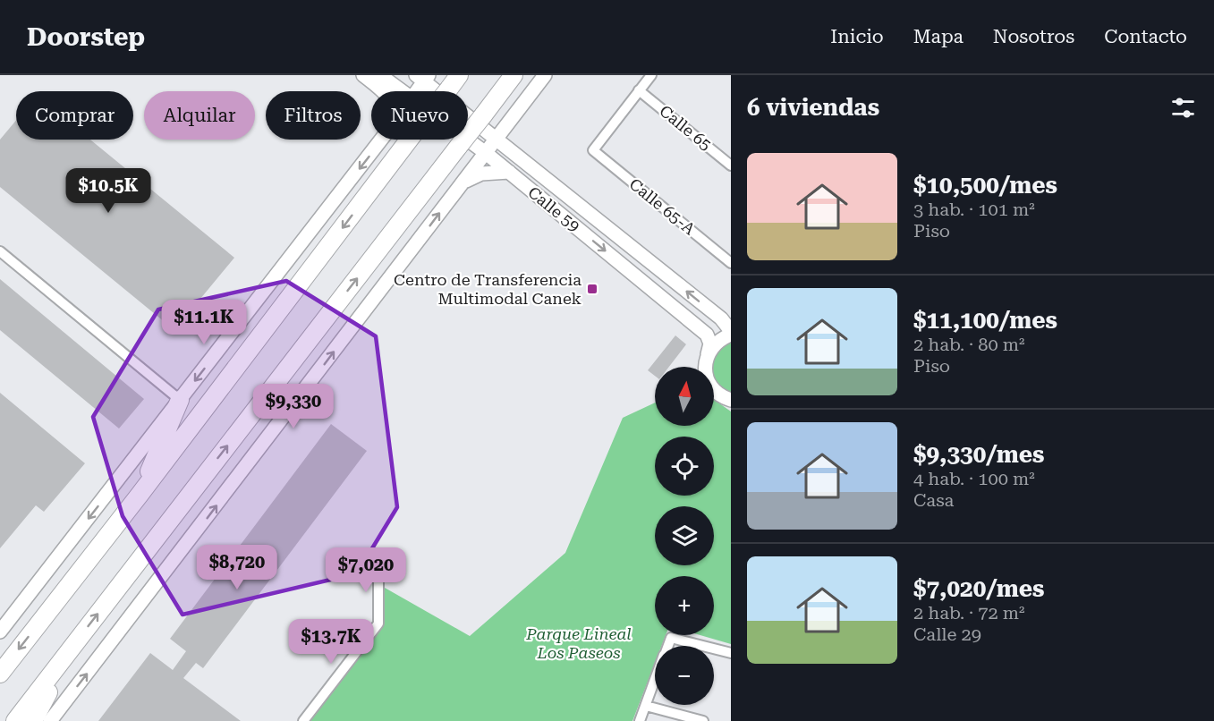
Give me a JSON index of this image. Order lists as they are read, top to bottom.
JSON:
{
  "streets": {
    "main road": ["Calle 59"],
    "street": ["Calle 65", "Calle 65-A"]
  },
  "crossings": [
    ["Calle 65", "Calle 65-A"]
  ],
  "parks": ["Parque Lineal Los Paseos"],
  "places": {
    "transit": ["Centro de Transferencia Multimodal Canek"]
  },
  "north": "top",
  "page": {
    "header": "Doorstep",
    "nav": [
      "Inicio",
      "Mapa",
      "Nosotros",
      "Contacto"
    ],
    "heading": "6 viviendas",
    "chip": [
      "Comprar",
      "Alquilar",
      "Filtros",
      "Nuevo"
    ],
    "list": [
      {
        "name": "$10,500/mes",
        "note": "3 hab. · 101 m² · Piso"
      },
      {
        "name": "$11,100/mes",
        "note": "2 hab. · 80 m² · Piso"
      },
      {
        "name": "$9,330/mes",
        "note": "4 hab. · 100 m² · Casa"
      },
      {
        "name": "$7,020/mes",
        "note": "2 hab. · 72 m² · Calle 29"
      }
    ],
    "price": [
      "$10.5K",
      "$11.1K",
      "$9,330",
      "$8,720",
      "$7,020",
      "$13.7K"
    ],
    "map_buttons": ["+", "−"]
  }
}
